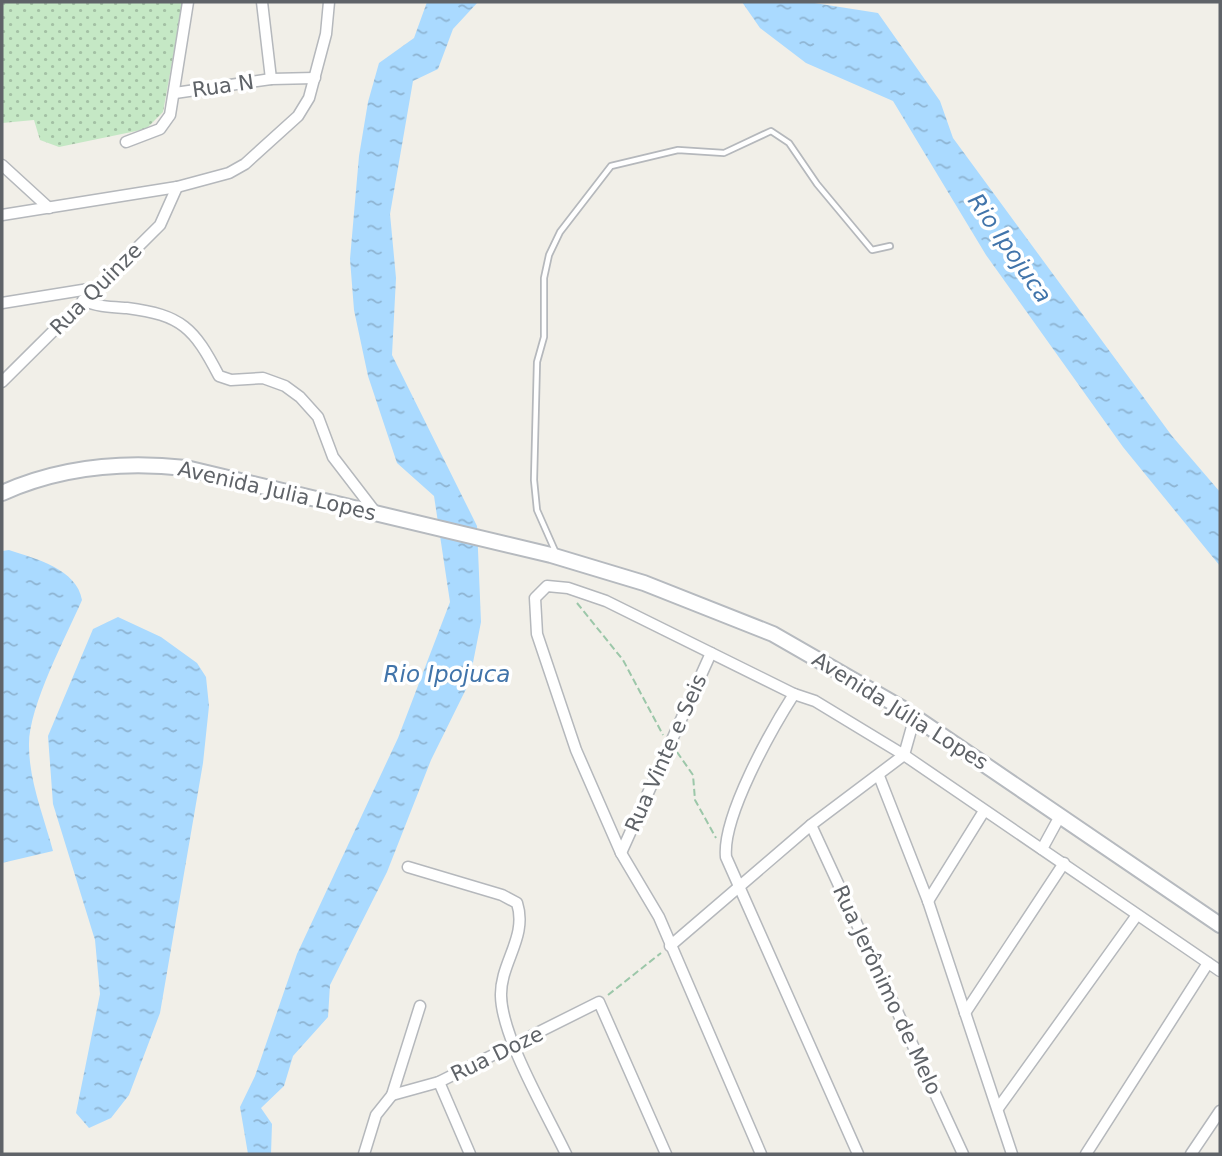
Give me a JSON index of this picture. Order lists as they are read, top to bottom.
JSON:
{
  "streets": {
    "main road": ["Avenida Julia Lopes", "Avenida Júlia Lopes"],
    "street": [
      "Rua N",
      "Rua Quinze",
      "Rua Vinte e Seis",
      "Rua Jerônimo de Melo",
      "Rua Doze"
    ]
  },
  "crossings": [
    ["Avenida Julia Lopes", "Avenida Júlia Lopes"]
  ],
  "water": ["Rio Ipojuca"]
}
